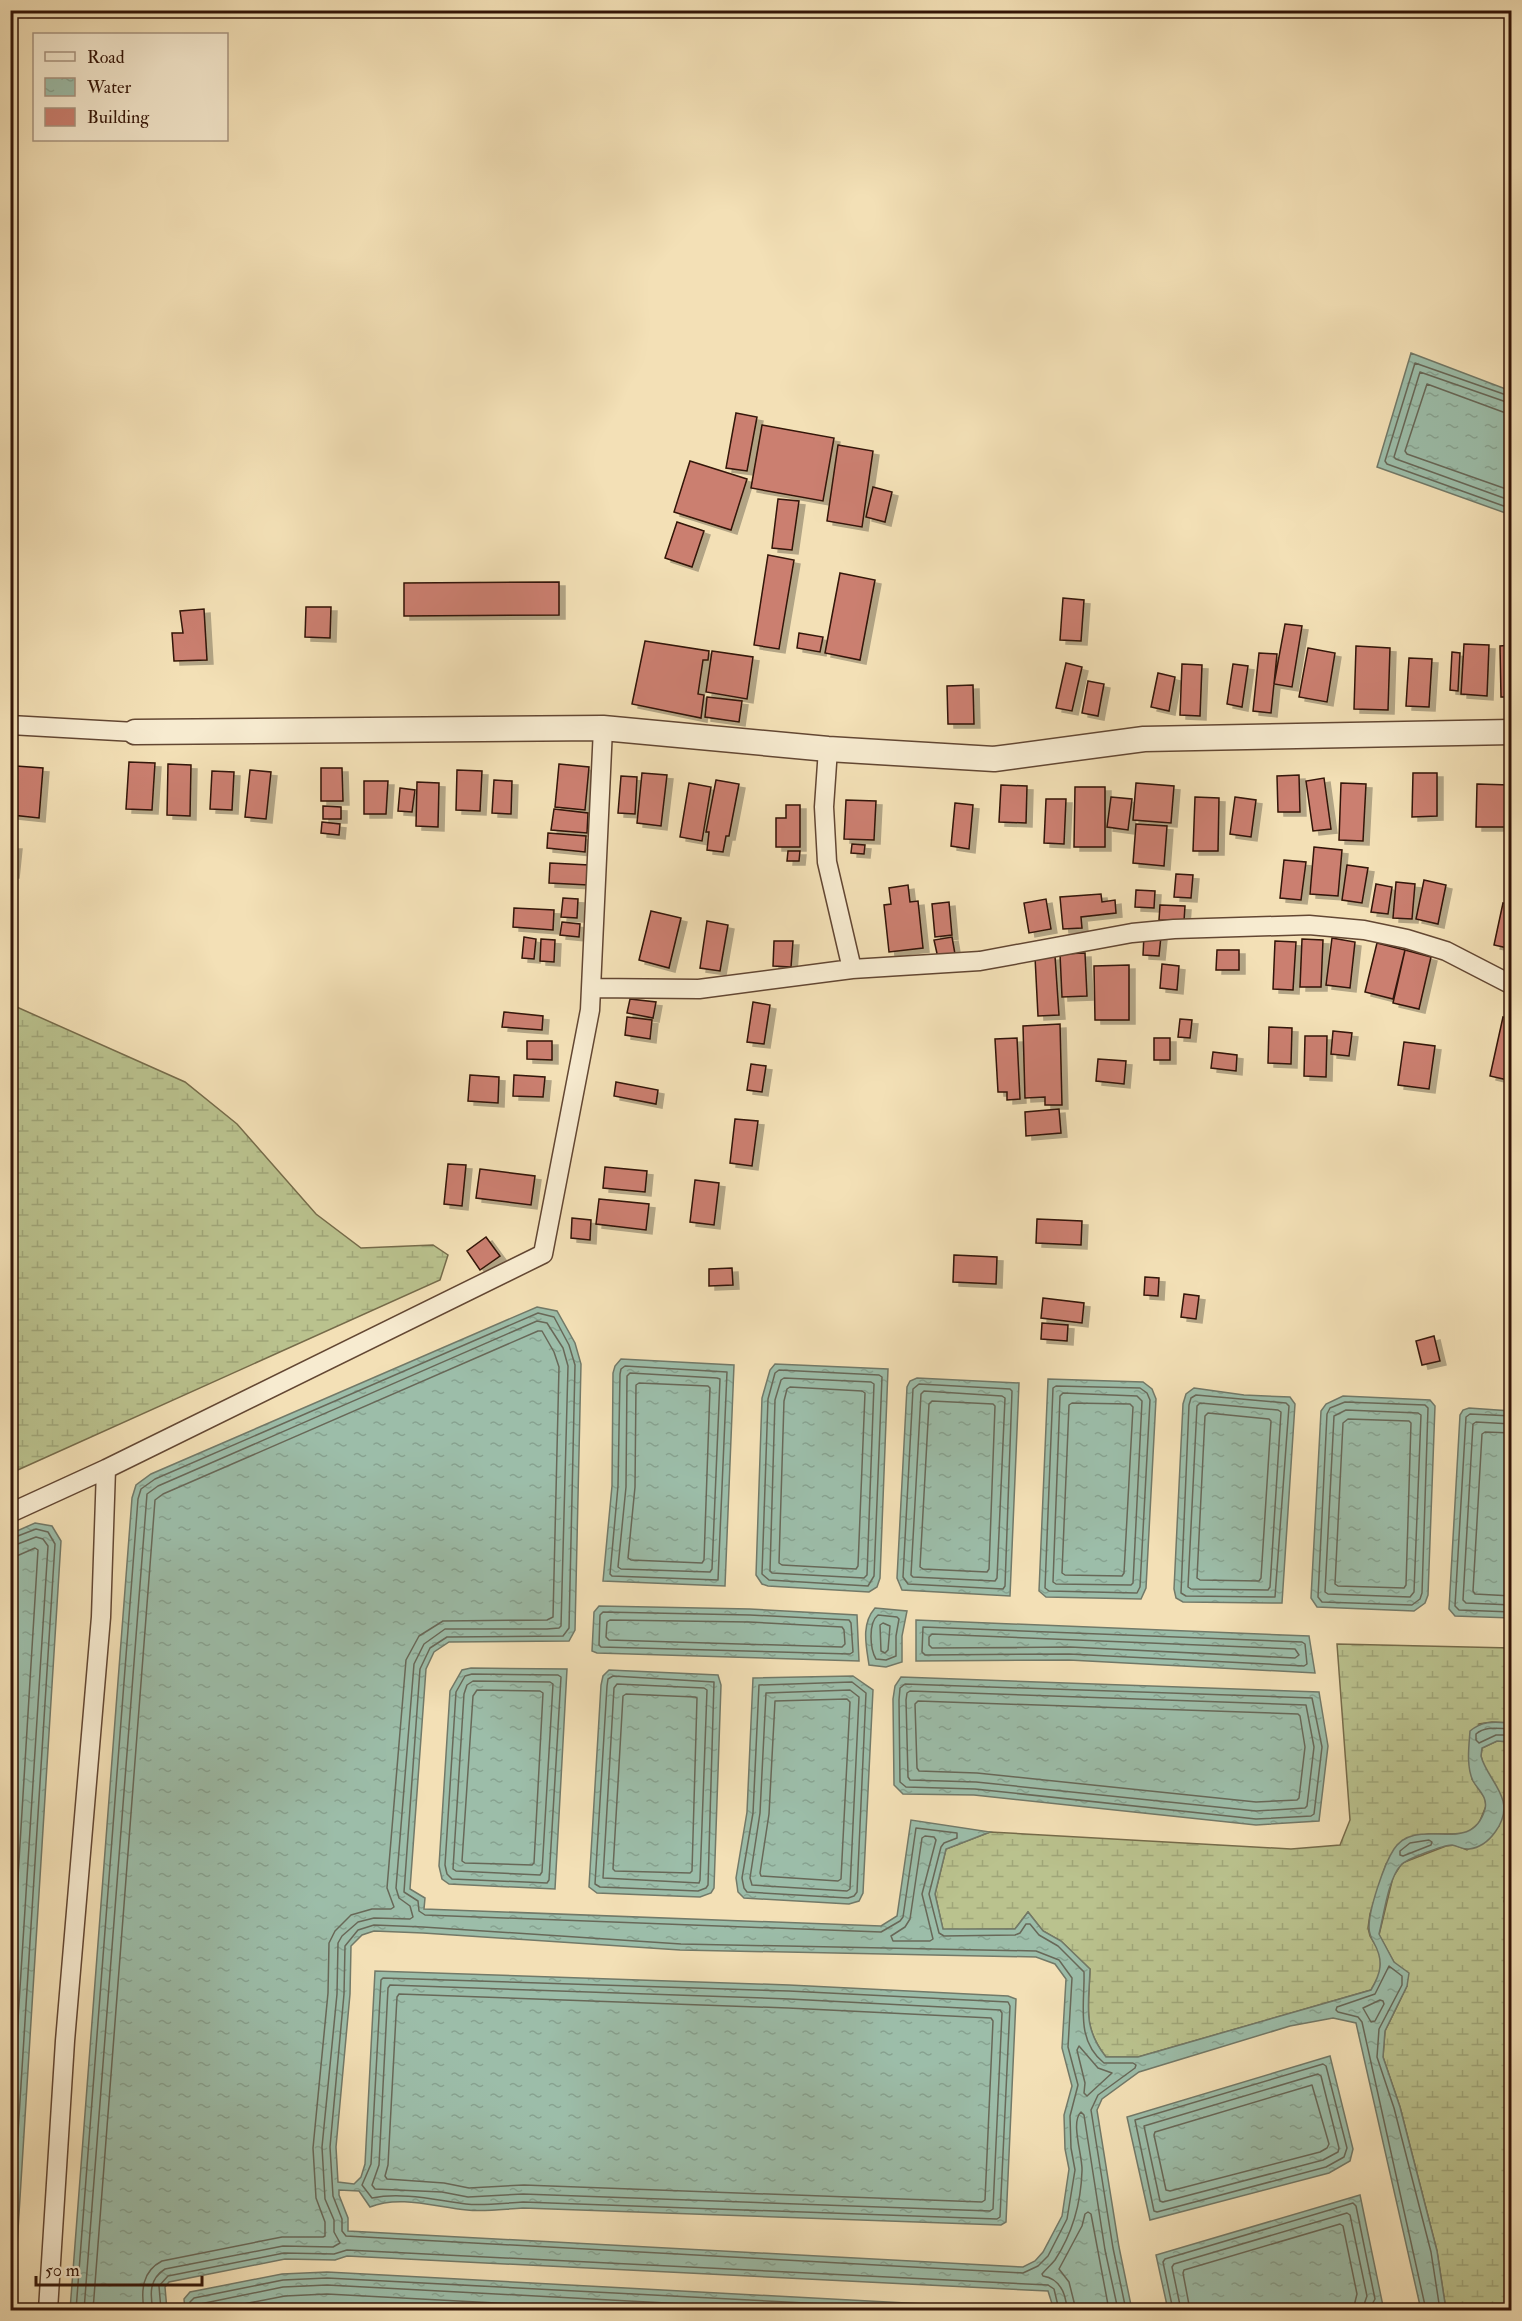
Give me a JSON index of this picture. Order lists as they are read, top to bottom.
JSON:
{
  "legend": ["Road", "Water", "Building"],
  "scale_bar": "50 m"
}
